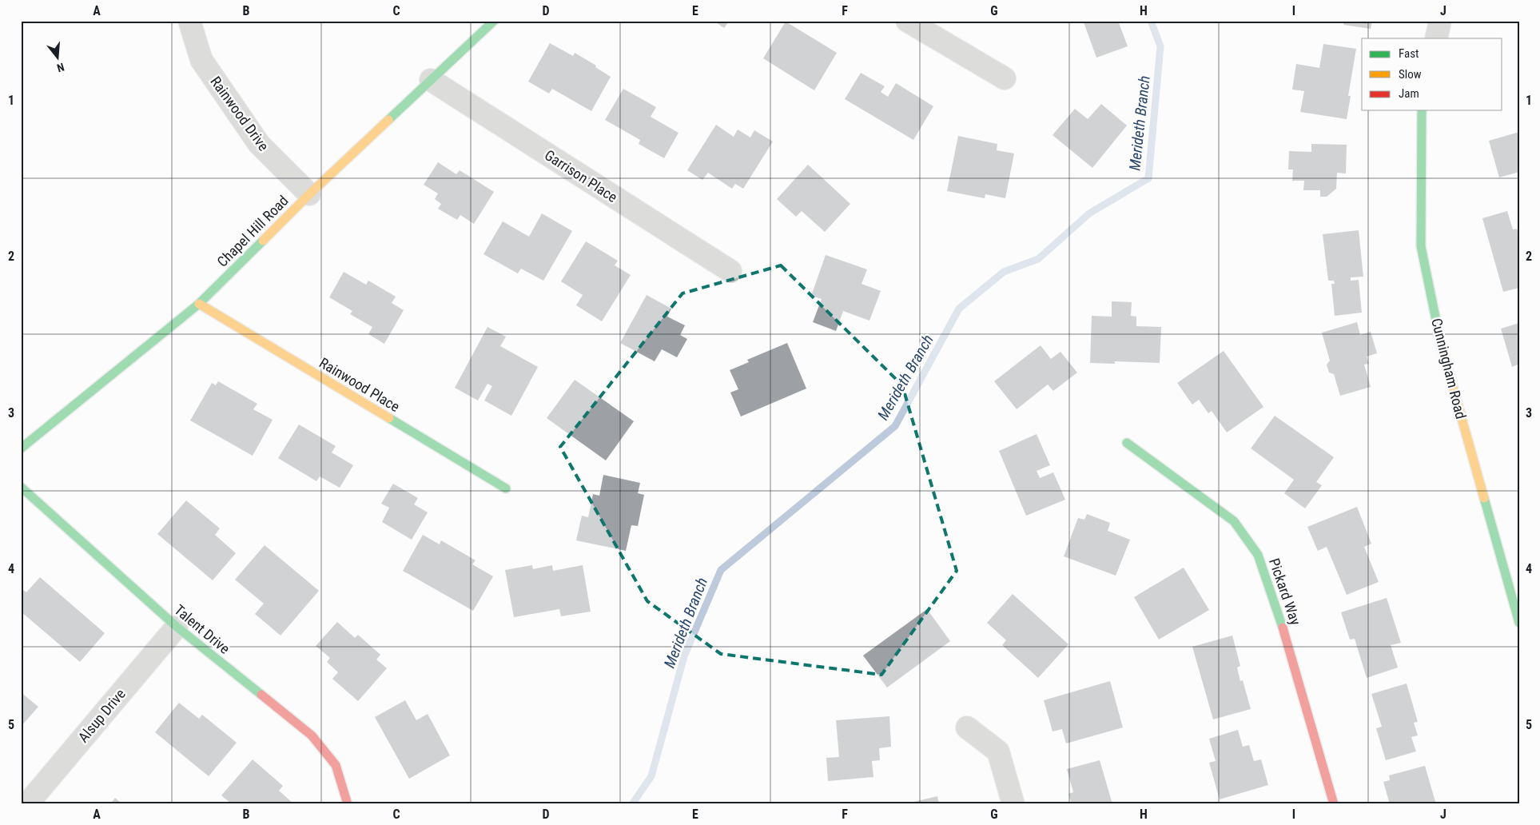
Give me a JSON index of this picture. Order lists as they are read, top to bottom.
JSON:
{
  "streets": {
    "street": [
      "Rainwood Drive",
      "Garrison Place",
      "Chapel Hill Road",
      "Cunningham Road",
      "Rainwood Place",
      "Pickard Way",
      "Talent Drive",
      "Alsup Drive"
    ]
  },
  "crossings": [
    ["Rainwood Drive", "Chapel Hill Road"],
    ["Garrison Place", "Chapel Hill Road"],
    ["Chapel Hill Road", "Rainwood Place"],
    ["Talent Drive", "Alsup Drive"]
  ],
  "water": ["Merideth Branch"],
  "legend": ["Fast", "Slow", "Jam"],
  "north": "bottom",
  "grid": {
    "columns": [
      "A",
      "B",
      "C",
      "D",
      "E",
      "F",
      "G",
      "H",
      "I",
      "J"
    ],
    "rows": [
      "1",
      "2",
      "3",
      "4",
      "5"
    ]
  }
}
